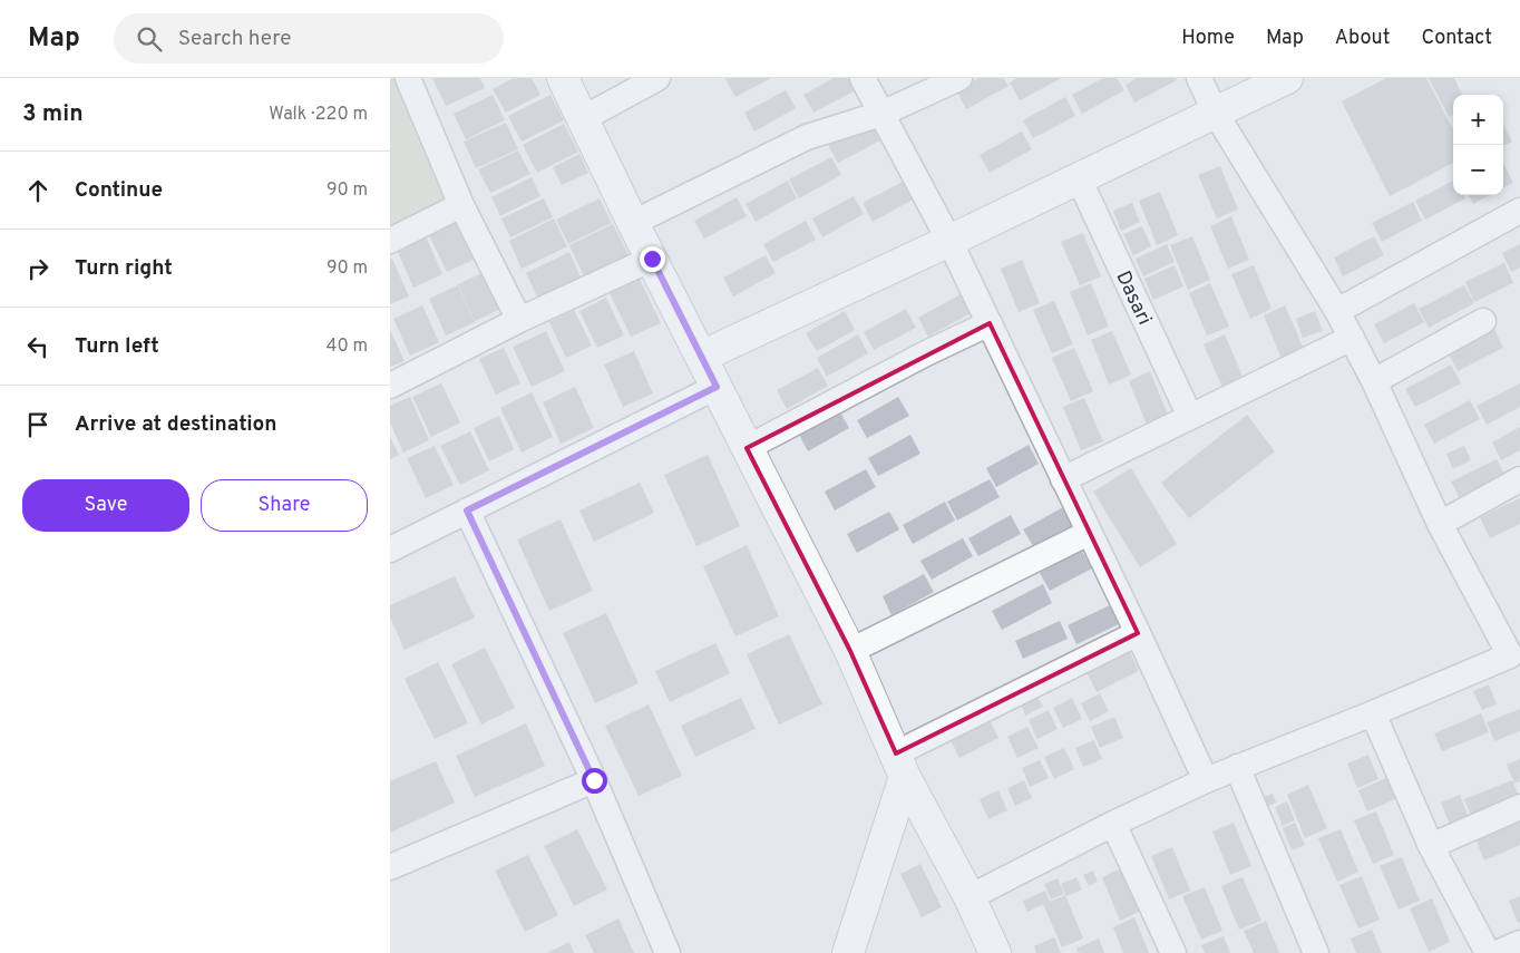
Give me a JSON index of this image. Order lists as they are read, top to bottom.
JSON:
{
  "streets": {
    "street": ["Dasari"]
  },
  "page": {
    "header": "Map",
    "search": "Search here",
    "nav": [
      "Home",
      "Map",
      "About",
      "Contact"
    ],
    "heading": ["3 min", "Walk · 220 m"],
    "map_buttons": ["+", "−"],
    "list": [
      ["Continue", "90 m"],
      ["Turn right", "90 m"],
      ["Turn left", "40 m"],
      "Arrive at destination"
    ],
    "buttons": ["Save", "Share"]
  }
}
